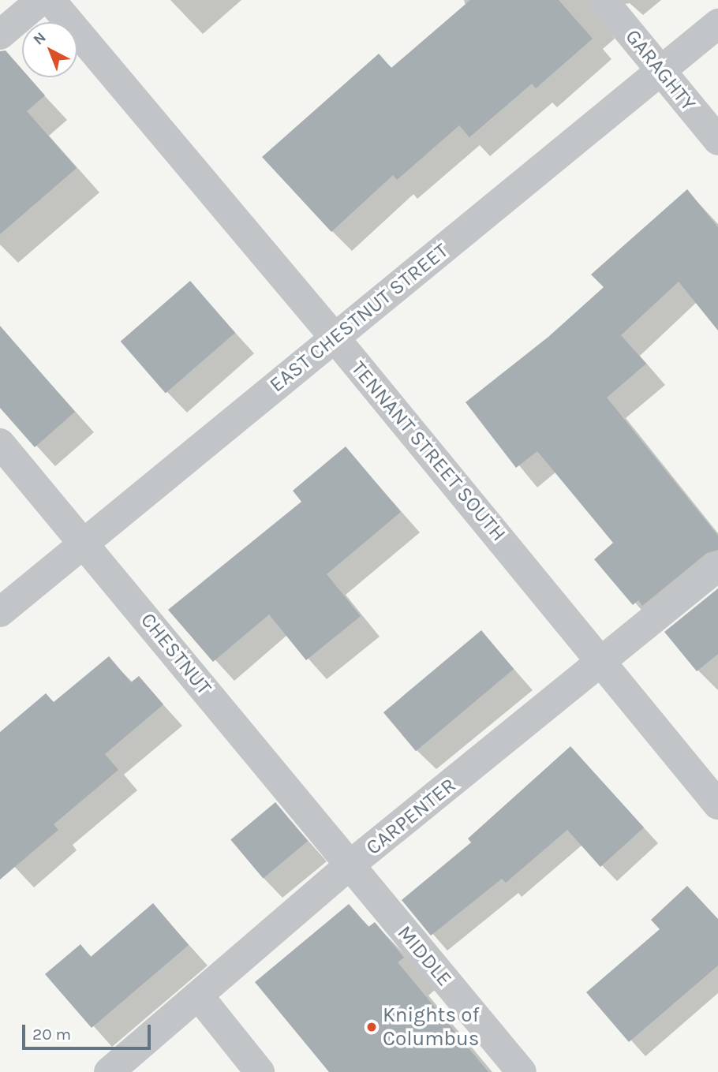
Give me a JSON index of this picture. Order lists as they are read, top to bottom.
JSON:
{
  "streets": {
    "street": [
      "GARAGHTY",
      "EAST CHESTNUT STREET",
      "TENNANT STREET SOUTH",
      "CHESTNUT",
      "CARPENTER",
      "MIDDLE"
    ]
  },
  "crossings": [
    ["GARAGHTY", "EAST CHESTNUT STREET"],
    ["EAST CHESTNUT STREET", "TENNANT STREET SOUTH"],
    ["EAST CHESTNUT STREET", "CHESTNUT"],
    ["TENNANT STREET SOUTH", "CARPENTER"],
    ["CHESTNUT", "CARPENTER"],
    ["CHESTNUT", "MIDDLE"],
    ["CARPENTER", "MIDDLE"]
  ],
  "places": ["Knights of Columbus"],
  "scale_bar": "20 m",
  "north": "top left"
}
